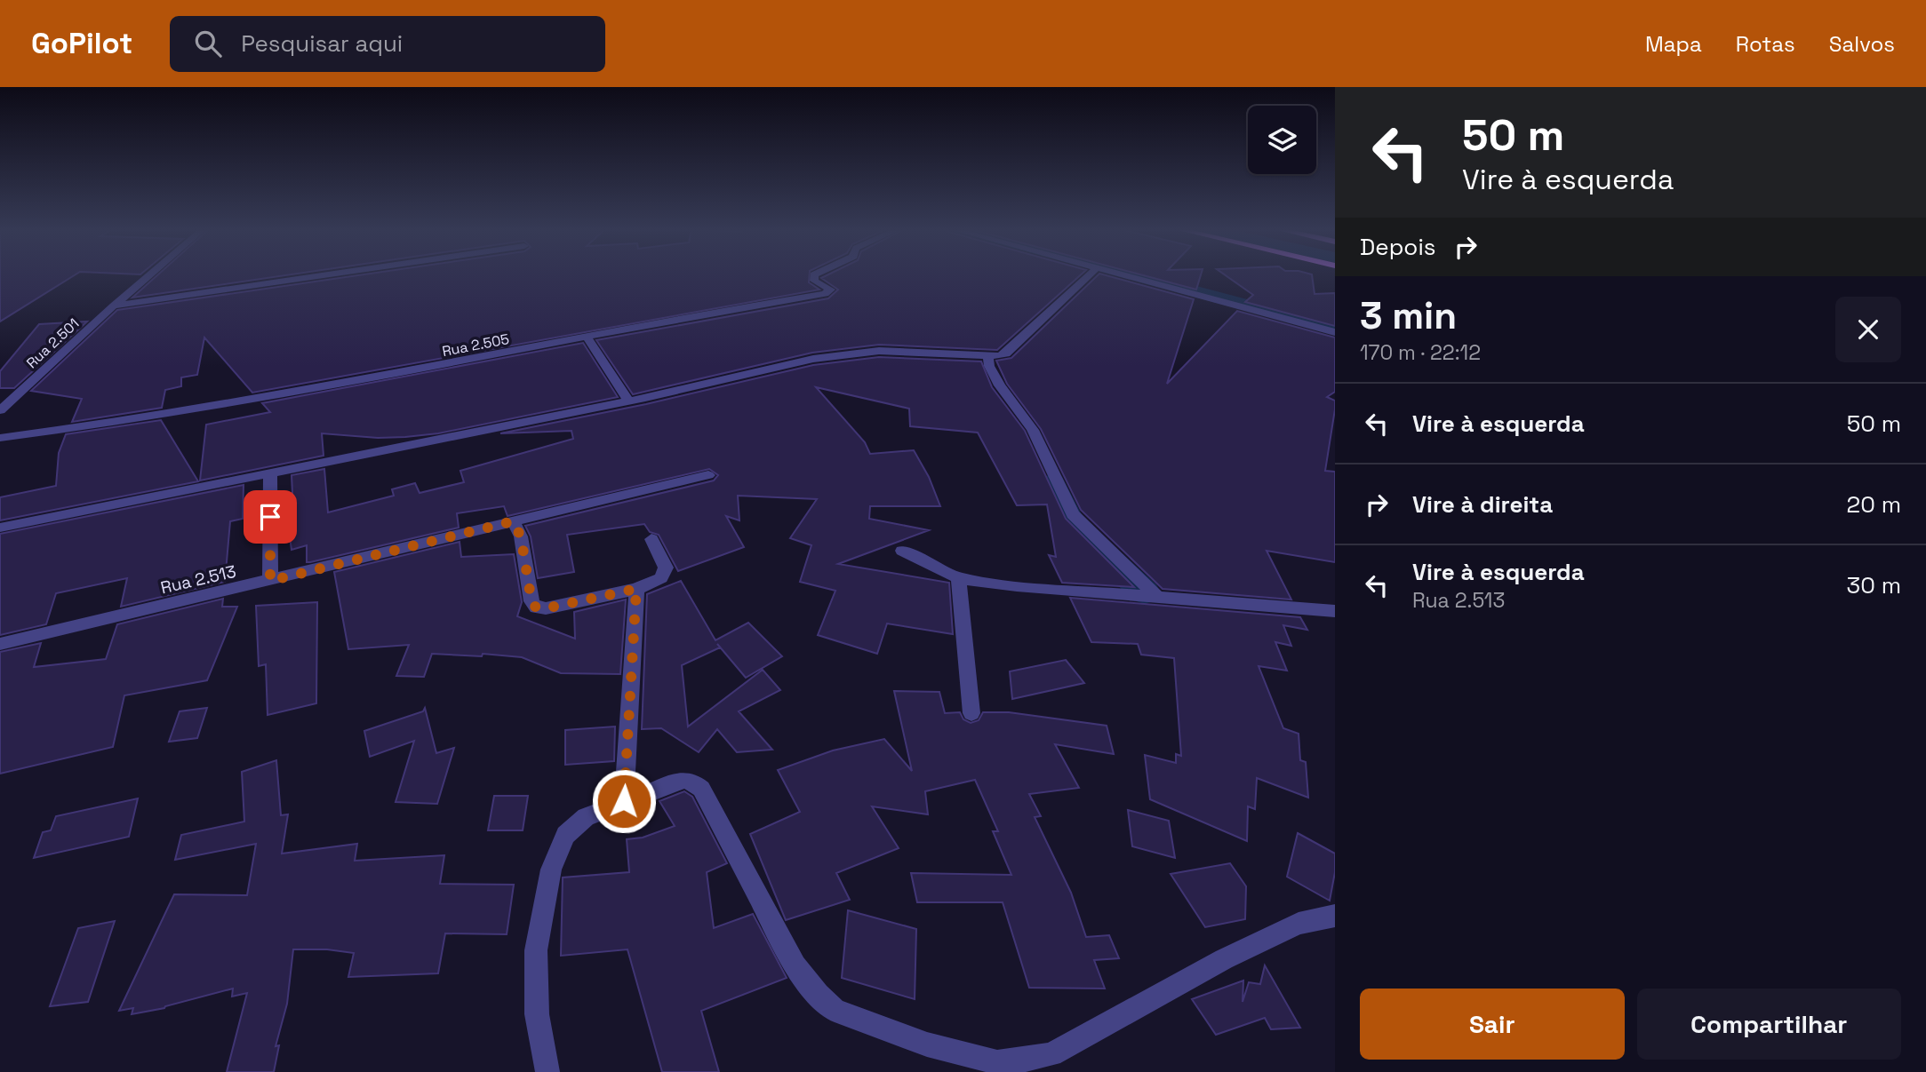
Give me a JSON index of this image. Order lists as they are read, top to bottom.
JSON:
{
  "streets": {
    "street": ["Rua 2.501", "Rua 2.505", "Rua 2.513"]
  },
  "page": {
    "header": "GoPilot",
    "search": "Pesquisar aqui",
    "nav": ["Mapa", "Rotas", "Salvos"],
    "turn": ["50 m", "Vire à esquerda"],
    "then": "Depois",
    "heading": ["3 min", "170 m · 22:12"],
    "list": [
      {
        "name": "Vire à esquerda",
        "value": "50 m"
      },
      {
        "name": "Vire à direita",
        "value": "20 m"
      },
      {
        "name": "Vire à esquerda",
        "note": "Rua 2.513",
        "value": "30 m"
      }
    ],
    "buttons": ["Sair", "Compartilhar"]
  }
}
